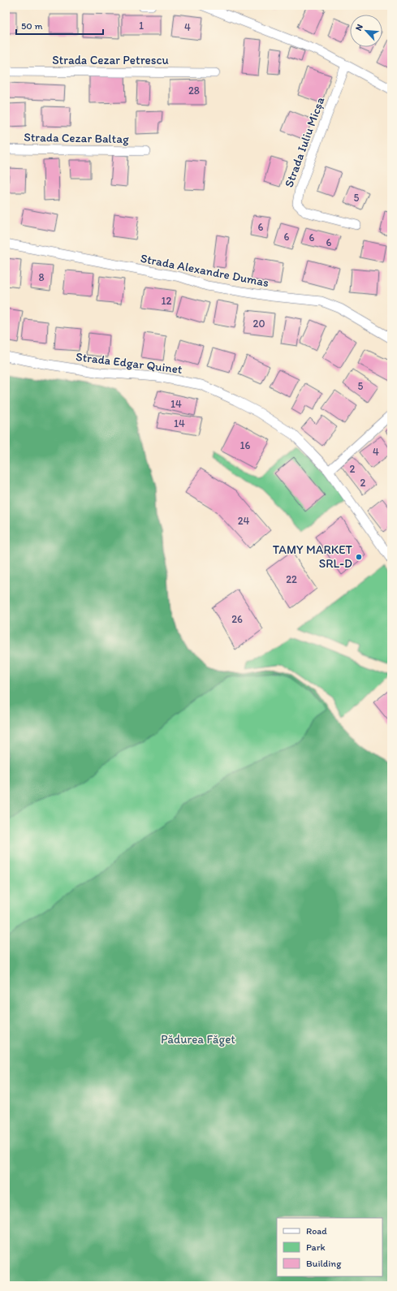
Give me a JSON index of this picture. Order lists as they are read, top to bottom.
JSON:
{
  "streets": {
    "street": [
      "Strada Cezar Petrescu",
      "Strada Cezar Baltag",
      "Strada Iuliu Micșa",
      "Strada Alexandre Dumas",
      "Strada Edgar Quinet"
    ]
  },
  "parks": ["Pădurea Făget"],
  "places": ["TAMY MARKET SRL-D"],
  "house_numbers": [
    "1",
    "4",
    "28",
    "5",
    "6",
    "6",
    "6",
    "6",
    "8",
    "12",
    "20",
    "5",
    "14",
    "14",
    "16",
    "4",
    "2",
    "2",
    "24",
    "22",
    "26"
  ],
  "legend": ["Road", "Park", "Building"],
  "scale_bar": "50 m",
  "north": "top left"
}
